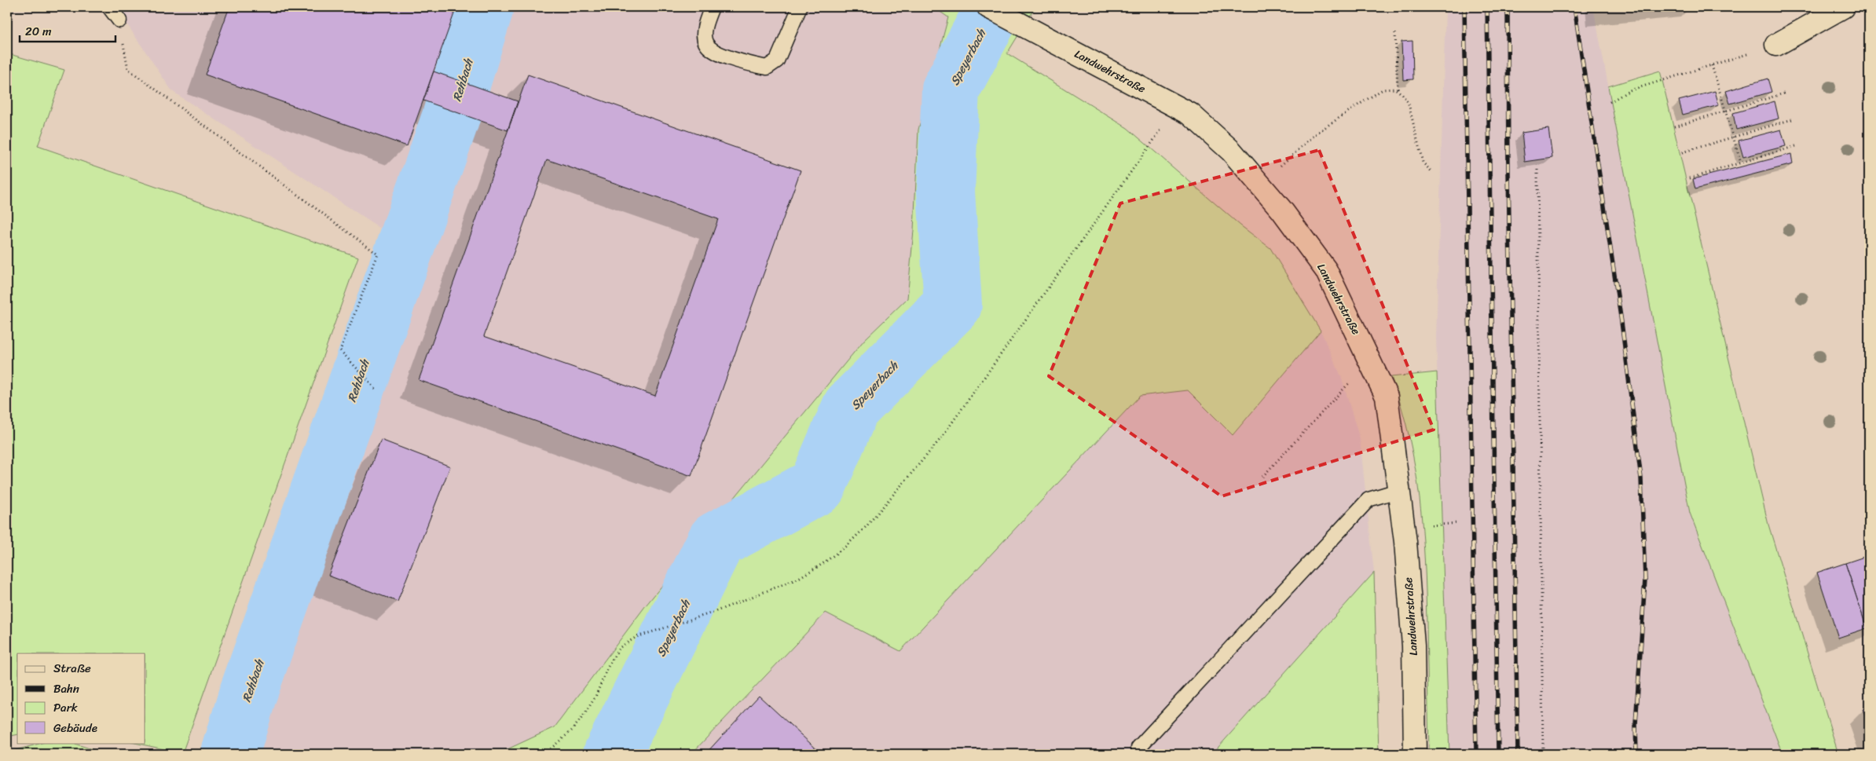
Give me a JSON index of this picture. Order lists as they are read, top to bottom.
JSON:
{
  "streets": {
    "street": ["Landwehrstraße"]
  },
  "water": ["Speyerbach", "Rehbach"],
  "legend": [
    "Straße",
    "Bahn",
    "Park",
    "Gebäude"
  ],
  "scale_bar": "20 m"
}
